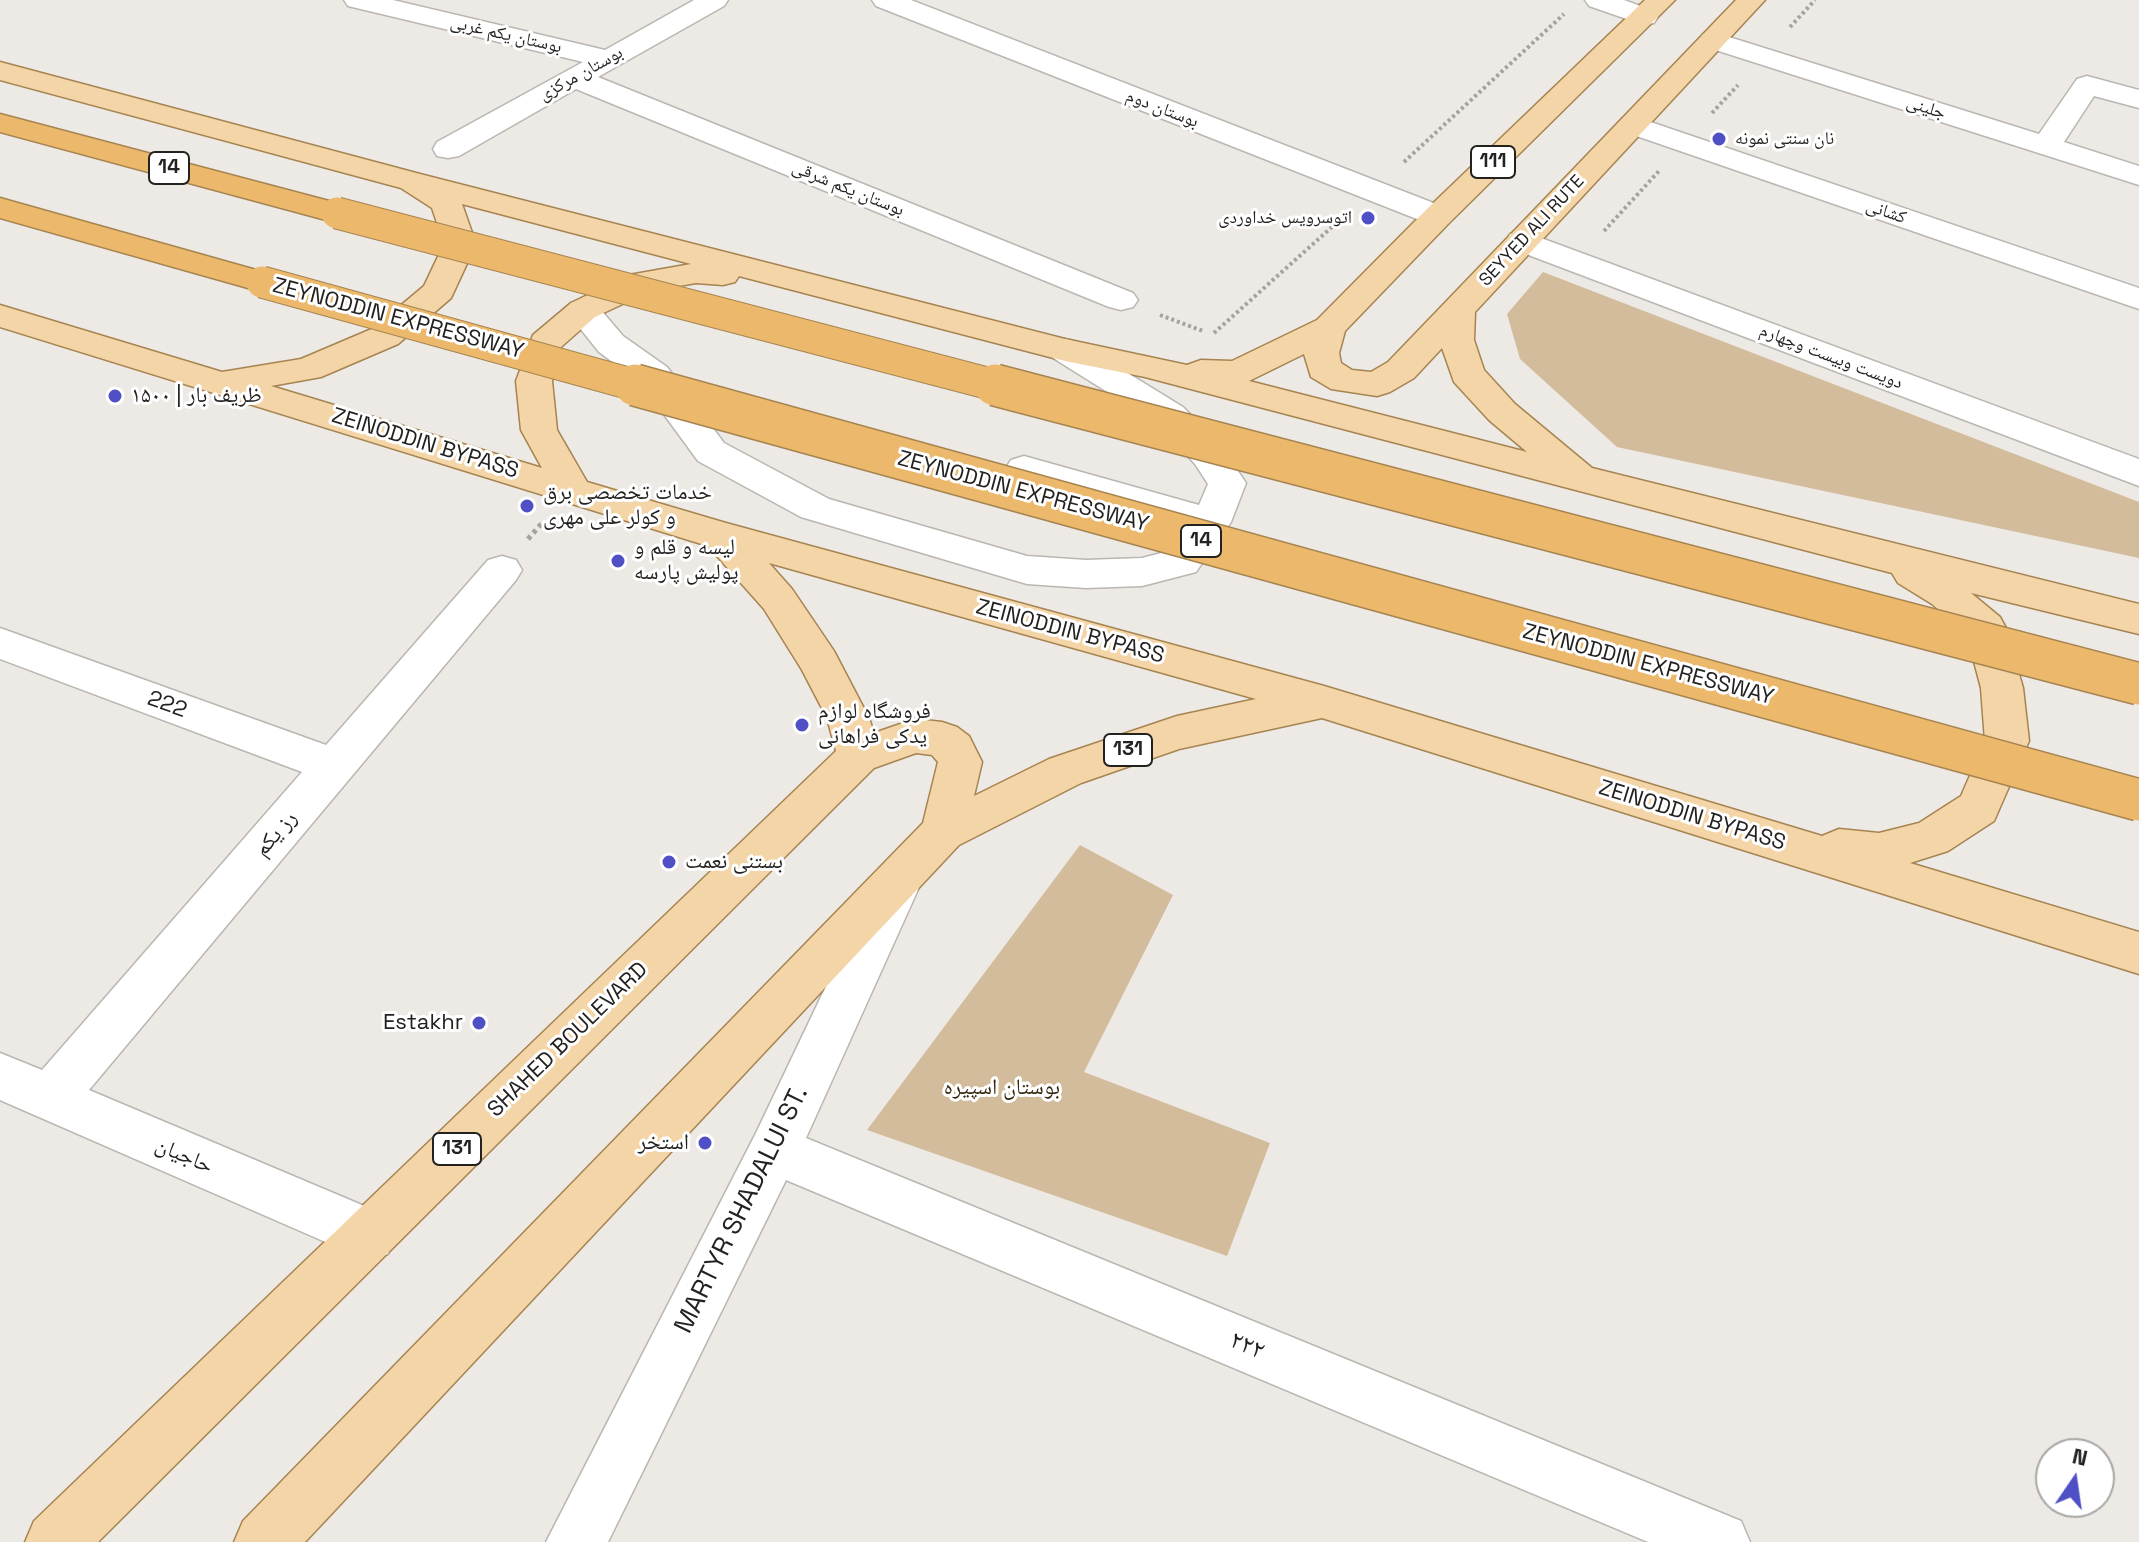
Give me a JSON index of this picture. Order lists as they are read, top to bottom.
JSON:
{
  "streets": {
    "highway": ["14", "ZEYNODDIN EXPRESSWAY"],
    "main road": [
      "111",
      "SEYYED ALI RUTE",
      "ZEINODDIN BYPASS",
      "131",
      "SHAHED BOULEVARD"
    ],
    "street": [
      "بوستان یکم غربی",
      "بوستان مرکزی",
      "جلینی",
      "بوستان دوم",
      "بوستان یکم شرقی",
      "کشانی",
      "دویست وبیست وچهارم",
      "222",
      "رز یکم",
      "حاجیان",
      "MARTYR SHADALUI ST.",
      "۲۲۲"
    ]
  },
  "crossings": [
    ["بوستان یکم غربی", "بوستان مرکزی"],
    ["بوستان مرکزی", "بوستان یکم شرقی"],
    ["جلینی", "SEYYED ALI RUTE"],
    ["بوستان دوم", "111"],
    ["111", "SEYYED ALI RUTE"],
    ["کشانی", "SEYYED ALI RUTE"],
    ["SEYYED ALI RUTE", "دویست وبیست وچهارم"],
    ["ZEINODDIN BYPASS", "131"],
    ["222", "رز یکم"],
    ["131", "MARTYR SHADALUI ST."],
    ["رز یکم", "حاجیان"],
    ["SHAHED BOULEVARD", "حاجیان"],
    ["MARTYR SHADALUI ST.", "۲۲۲"]
  ],
  "parks": ["بوستان اسپیره"],
  "places": [
    "نان سنتی نمونه",
    "اتوسرویس خداوردی",
    "ظریف بار | ۱۵۰۰",
    "خدمات تخصصی برق و کولر علی مهری",
    "لیسه و قلم و پولیش پارسه",
    "فروشگاه لوازم یدکی فراهانی",
    "بستنی نعمت",
    "Estakhr",
    "استخر"
  ],
  "north": "top"
}
